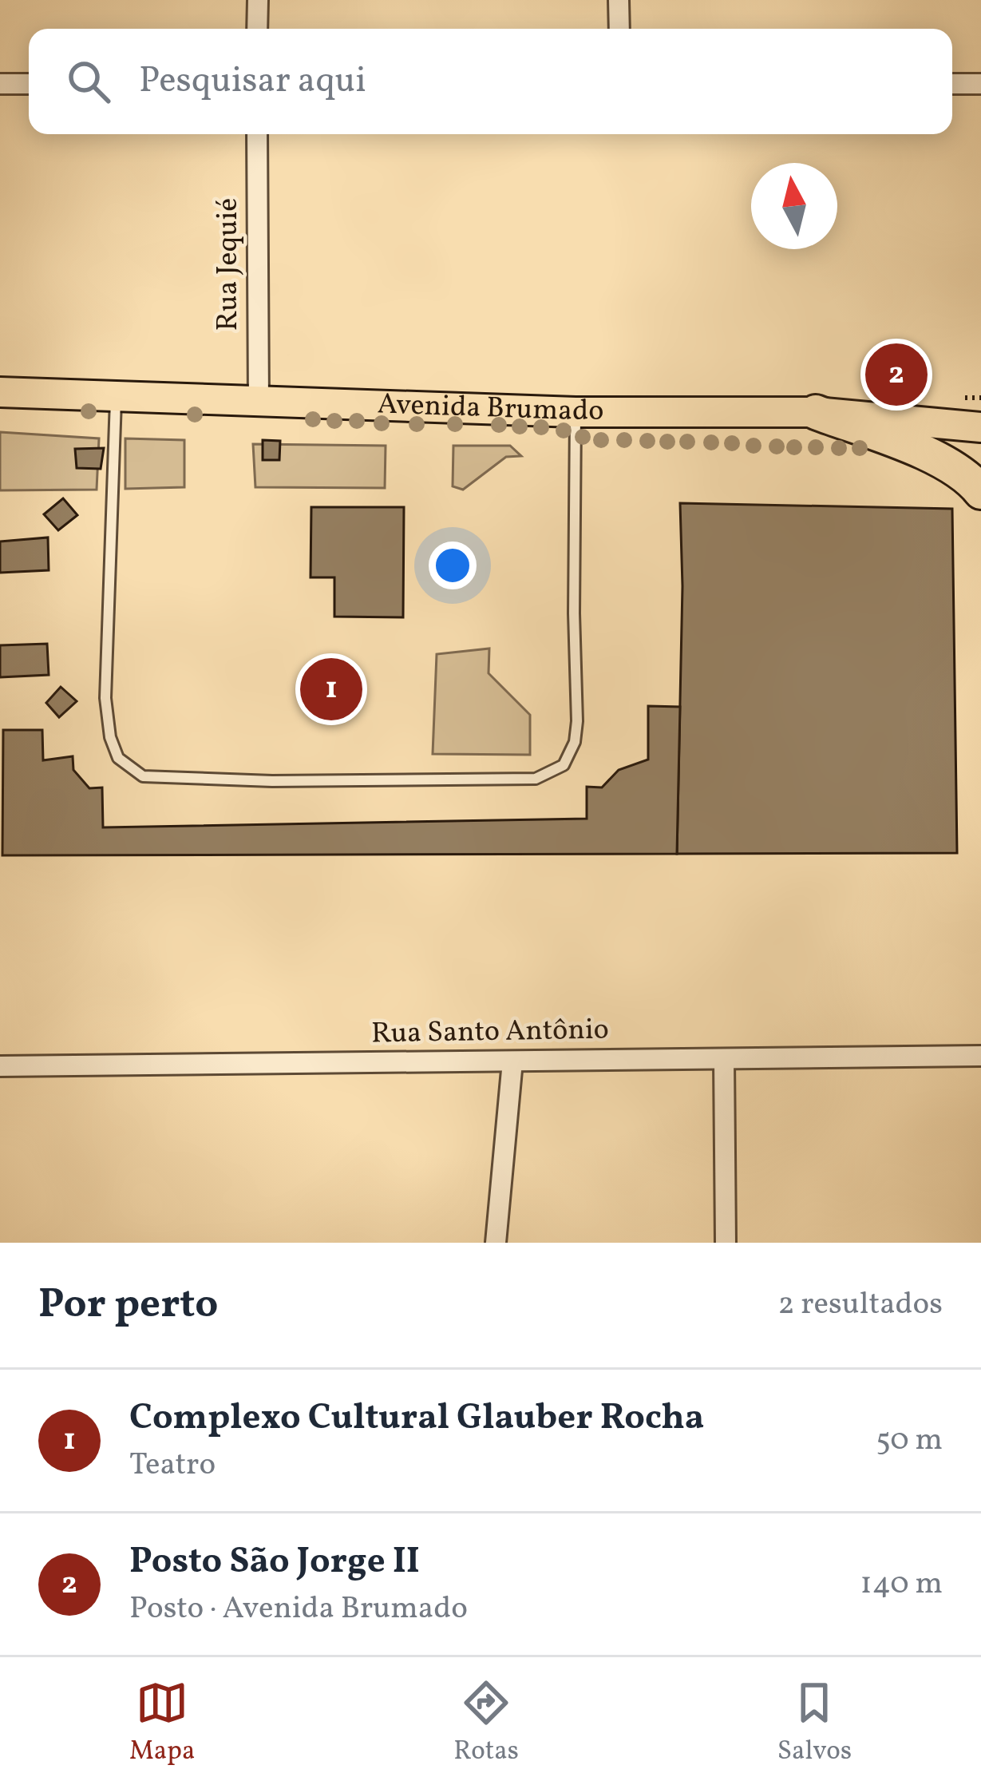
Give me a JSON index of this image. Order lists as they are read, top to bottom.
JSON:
{
  "streets": {
    "main road": ["Avenida Brumado"],
    "street": ["Rua Jequié", "Rua Santo Antônio"]
  },
  "crossings": [
    ["Rua Jequié", "Avenida Brumado"]
  ],
  "north": "top",
  "page": {
    "search": "Pesquisar aqui",
    "pins": ["2", "1"],
    "heading": ["Por perto", "2 resultados"],
    "list": [
      {
        "mark": "1",
        "name": "Complexo Cultural Glauber Rocha",
        "note": "Teatro",
        "value": "50 m"
      },
      {
        "mark": "2",
        "name": "Posto São Jorge II",
        "note": "Posto · Avenida Brumado",
        "value": "140 m"
      }
    ],
    "nav": ["Mapa", "Rotas", "Salvos"]
  }
}
